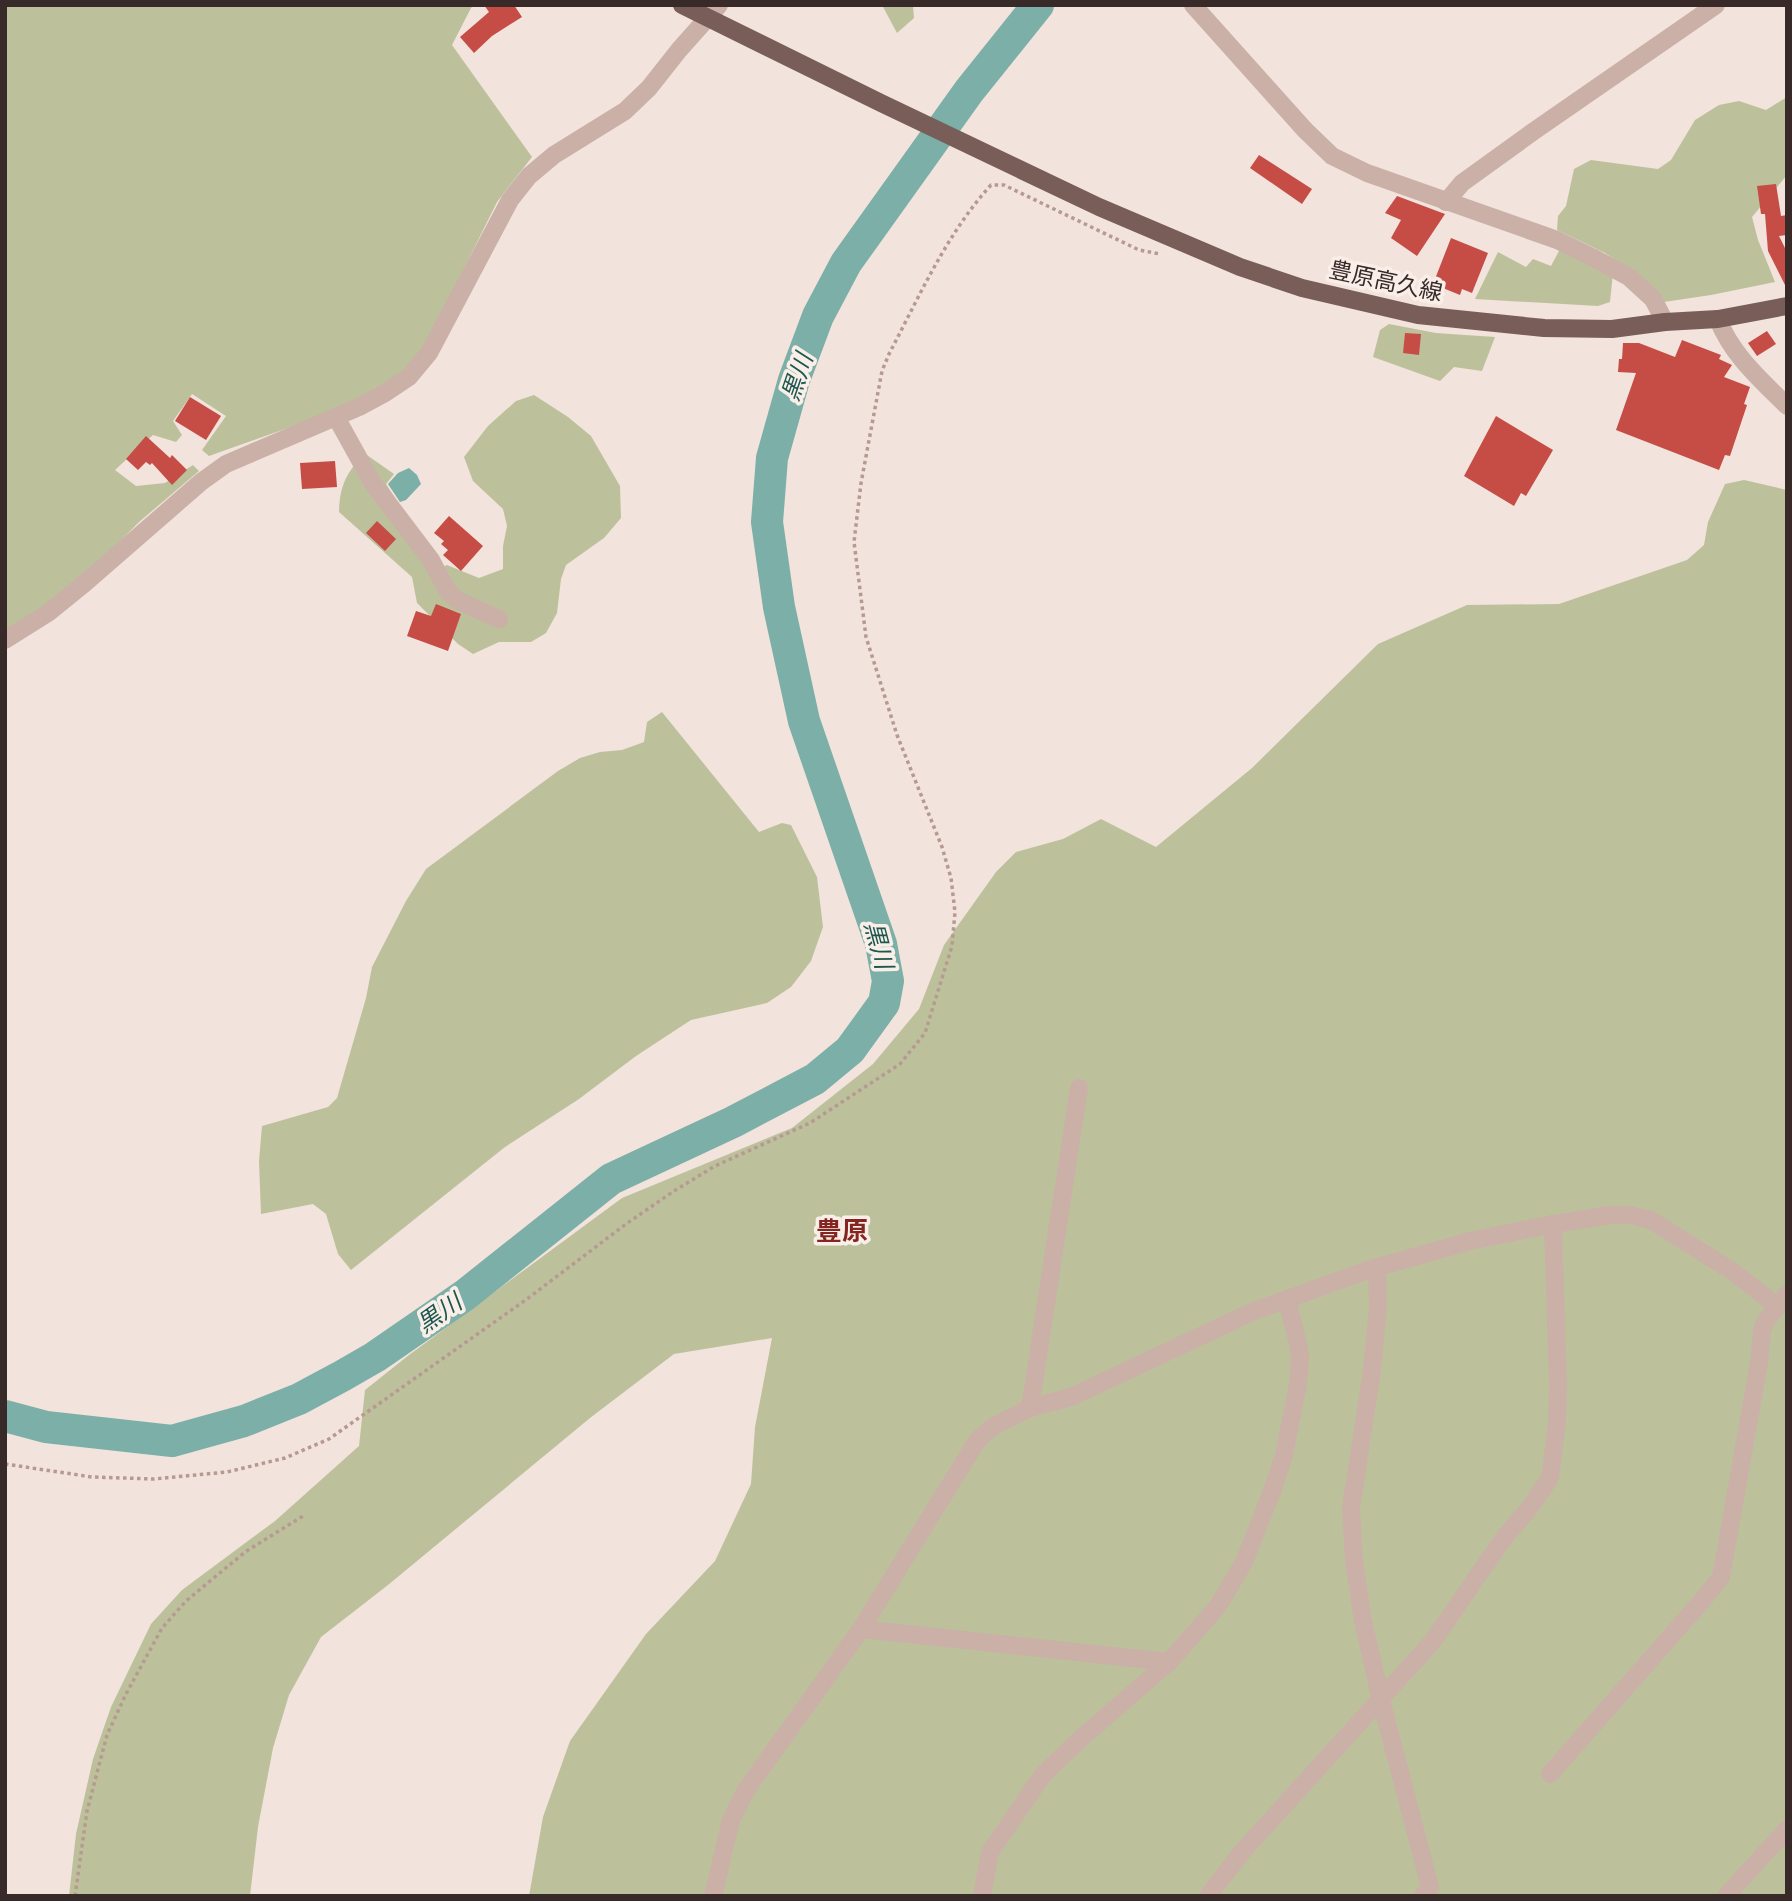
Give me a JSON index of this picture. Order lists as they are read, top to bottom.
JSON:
{
  "streets": {
    "main road": ["豊原高久線"]
  },
  "districts": ["豊原"],
  "water": ["黒川"]
}
